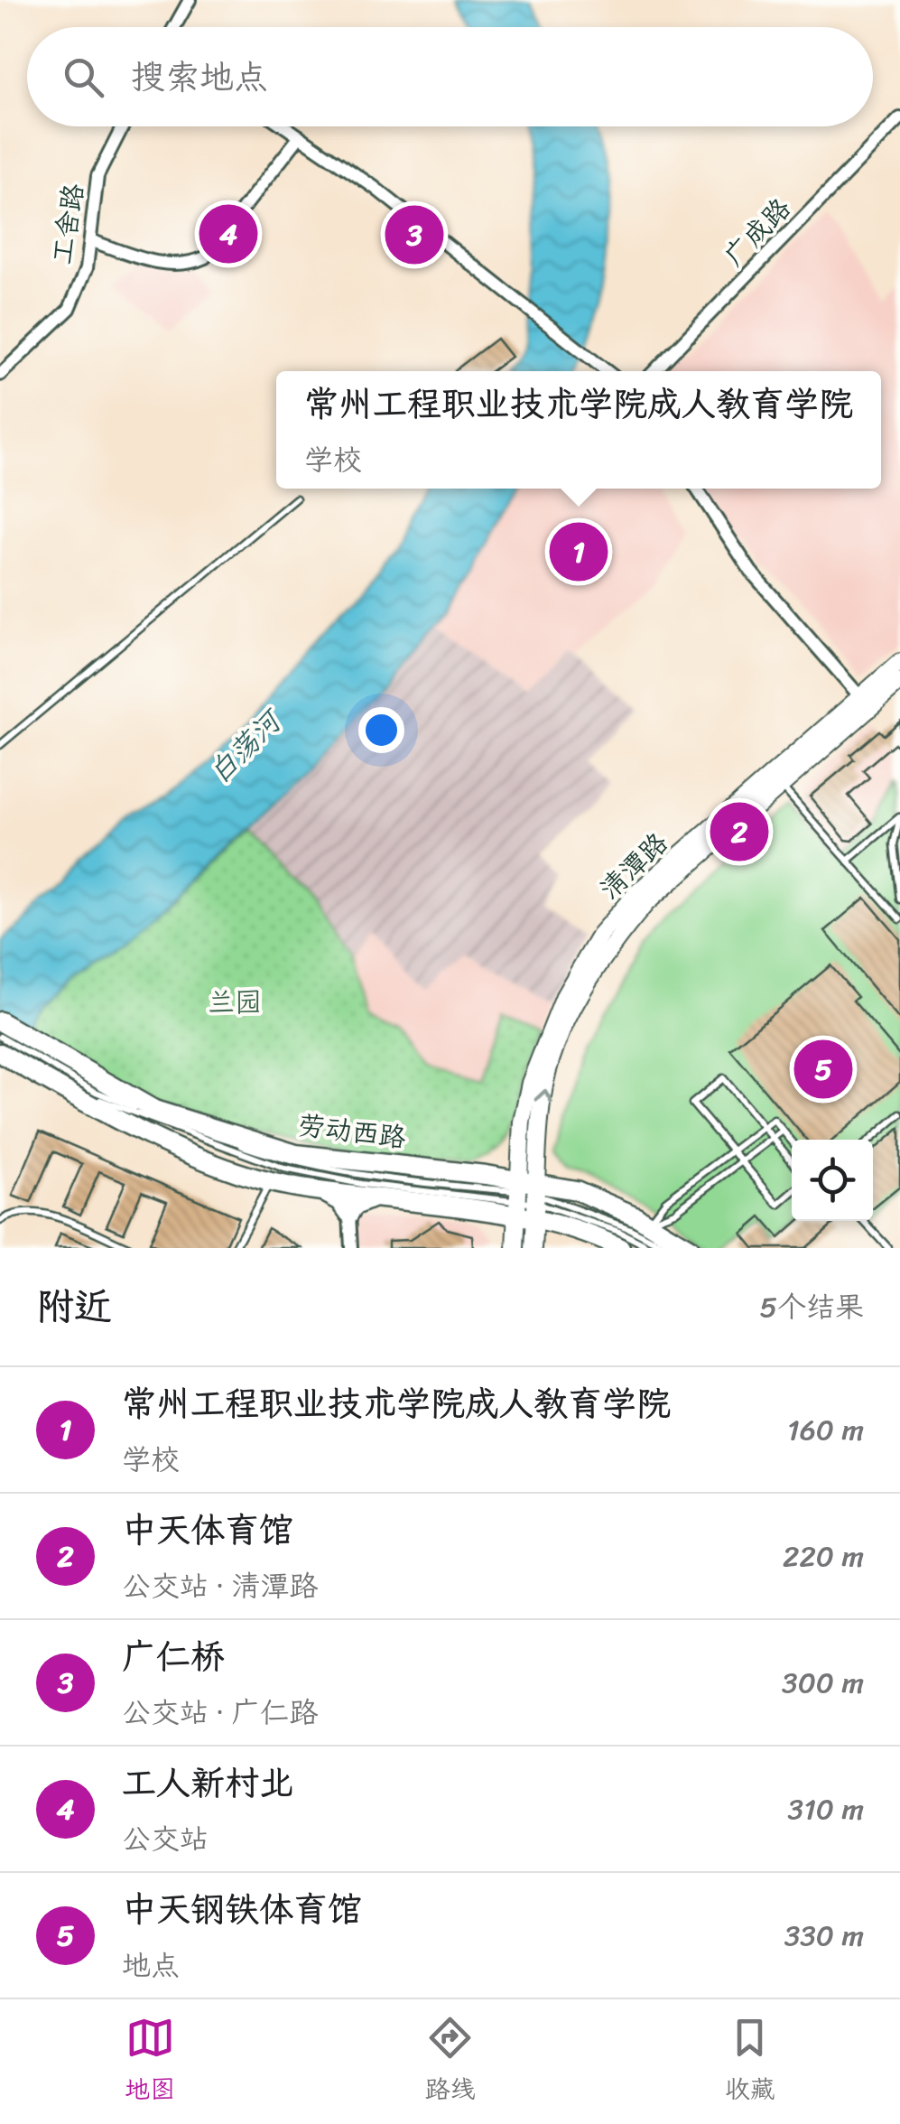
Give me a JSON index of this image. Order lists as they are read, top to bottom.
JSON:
{
  "streets": {
    "main road": ["清潭路", "劳动西路"],
    "street": ["工舍路", "广成路"]
  },
  "crossings": [
    ["清潭路", "劳动西路"]
  ],
  "water": ["白荡河"],
  "parks": ["兰园"],
  "page": {
    "search": "搜索地点",
    "pins": [
      "4",
      "3",
      "1",
      "2",
      "5"
    ],
    "popup": ["常州工程职业技术学院成人教育学院", "学校"],
    "heading": ["附近", "5个结果"],
    "list": [
      {
        "mark": "1",
        "name": "常州工程职业技术学院成人教育学院",
        "note": "学校",
        "value": "160 m"
      },
      {
        "mark": "2",
        "name": "中天体育馆",
        "note": "公交站 · 清潭路",
        "value": "220 m"
      },
      {
        "mark": "3",
        "name": "广仁桥",
        "note": "公交站 · 广仁路",
        "value": "300 m"
      },
      {
        "mark": "4",
        "name": "工人新村北",
        "note": "公交站",
        "value": "310 m"
      },
      {
        "mark": "5",
        "name": "中天钢铁体育馆",
        "note": "地点",
        "value": "330 m"
      }
    ],
    "nav": ["地图", "路线", "收藏"]
  }
}
